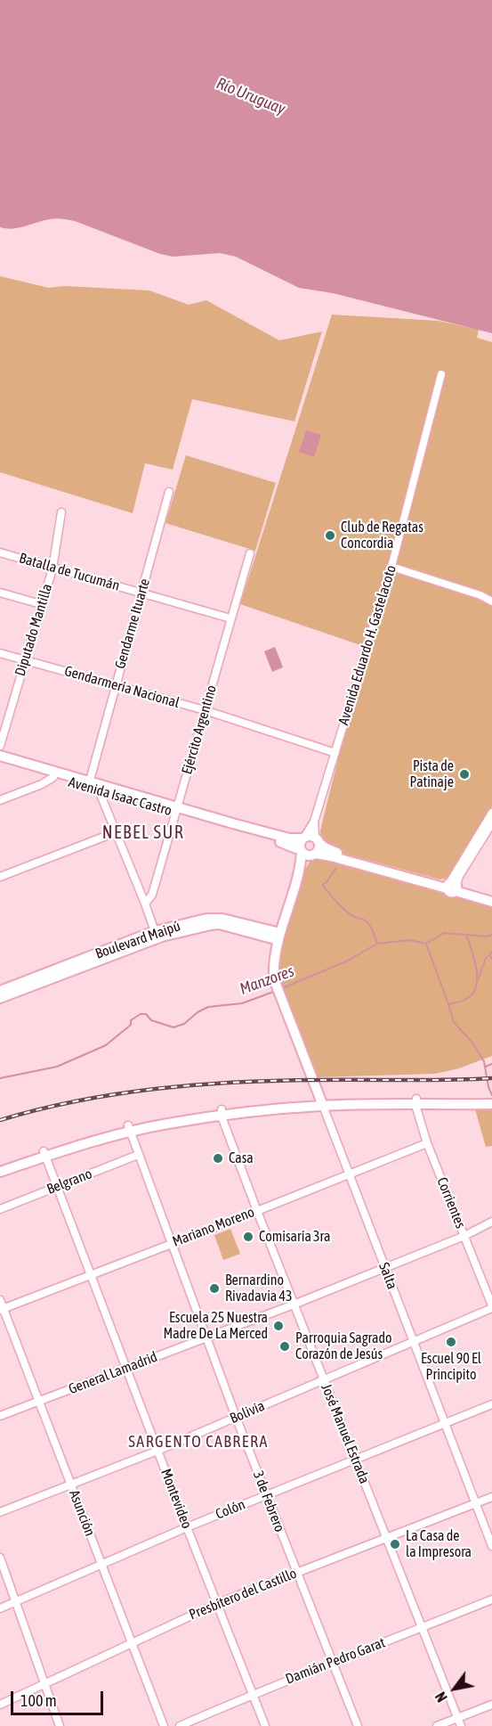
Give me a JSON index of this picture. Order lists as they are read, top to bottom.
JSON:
{
  "streets": {
    "main road": ["Avenida Isaac Castro", "Boulevard Maipú", "Salta"],
    "street": [
      "Batalla de Tucumán",
      "Gendarme Ituarte",
      "Diputado Mantilla",
      "Avenida Eduardo H. Gastelacoto",
      "Gendarmería Nacional",
      "Ejército Argentino",
      "Belgrano",
      "Corrientes",
      "Mariano Moreno",
      "General Lamadrid",
      "Bolivia",
      "José Manuel Estrada",
      "Montevideo",
      "3 de Febrero",
      "Colón",
      "Asunción",
      "Presbítero del Castillo",
      "Damián Pedro Garat"
    ]
  },
  "crossings": [
    ["Batalla de Tucumán", "Gendarme Ituarte"],
    ["Batalla de Tucumán", "Diputado Mantilla"],
    ["Batalla de Tucumán", "Ejército Argentino"],
    ["Gendarme Ituarte", "Gendarmería Nacional"],
    ["Gendarme Ituarte", "Avenida Isaac Castro"],
    ["Diputado Mantilla", "Gendarmería Nacional"],
    ["Avenida Eduardo H. Gastelacoto", "Gendarmería Nacional"],
    ["Avenida Eduardo H. Gastelacoto", "Avenida Isaac Castro"],
    ["Gendarmería Nacional", "Ejército Argentino"],
    ["Ejército Argentino", "Avenida Isaac Castro"],
    ["Boulevard Maipú", "Salta"],
    ["Belgrano", "Montevideo"],
    ["Belgrano", "3 de Febrero"],
    ["Corrientes", "Mariano Moreno"],
    ["Corrientes", "General Lamadrid"],
    ["Corrientes", "Bolivia"],
    ["Mariano Moreno", "Salta"],
    ["Mariano Moreno", "José Manuel Estrada"],
    ["Mariano Moreno", "Montevideo"],
    ["Mariano Moreno", "3 de Febrero"],
    ["Mariano Moreno", "Asunción"],
    ["Salta", "General Lamadrid"],
    ["Salta", "Bolivia"],
    ["Salta", "Colón"],
    ["Salta", "Presbítero del Castillo"],
    ["General Lamadrid", "José Manuel Estrada"],
    ["General Lamadrid", "Montevideo"],
    ["General Lamadrid", "3 de Febrero"],
    ["General Lamadrid", "Asunción"],
    ["Bolivia", "José Manuel Estrada"],
    ["Bolivia", "Montevideo"],
    ["Bolivia", "3 de Febrero"],
    ["Bolivia", "Asunción"],
    ["José Manuel Estrada", "Colón"],
    ["José Manuel Estrada", "Presbítero del Castillo"],
    ["José Manuel Estrada", "Damián Pedro Garat"],
    ["Montevideo", "Colón"],
    ["Montevideo", "Presbítero del Castillo"],
    ["Montevideo", "Damián Pedro Garat"],
    ["3 de Febrero", "Colón"],
    ["3 de Febrero", "Presbítero del Castillo"],
    ["3 de Febrero", "Damián Pedro Garat"],
    ["Colón", "Asunción"],
    ["Asunción", "Presbítero del Castillo"]
  ],
  "districts": ["NEBEL SUR", "SARGENTO CABRERA"],
  "water": ["Río Uruguay", "Manzores"],
  "places": [
    "Club de Regatas Concordia",
    "Pista de Patinaje",
    "Casa",
    "Comisaría 3ra",
    "Bernardino Rivadavia 43",
    "Escuela 25 Nuestra Madre De La Merced",
    "Escuel 90 El Principito",
    "Parroquia Sagrado Corazón de Jesús",
    "La Casa de la Impresora"
  ],
  "scale_bar": "100 m",
  "north": "bottom left"
}
